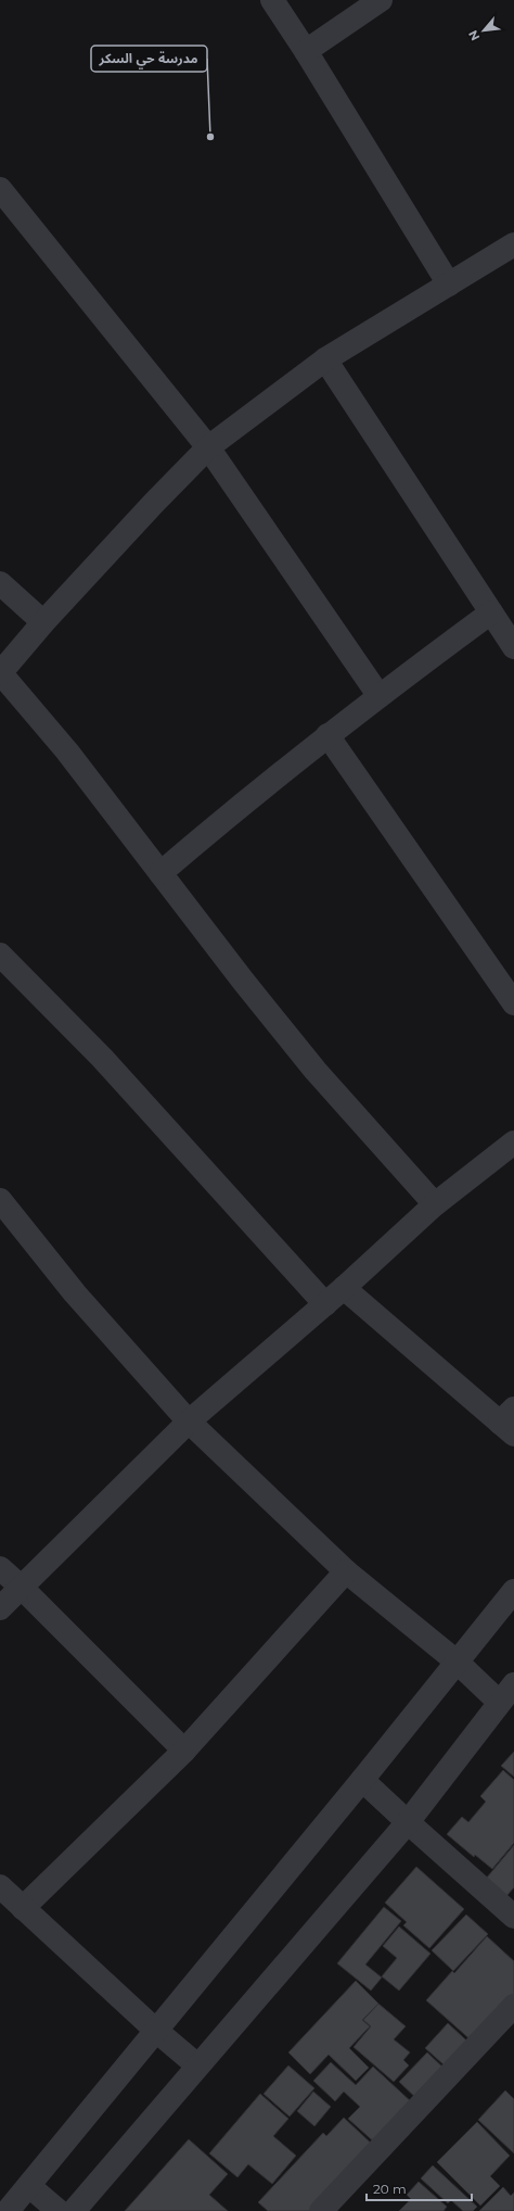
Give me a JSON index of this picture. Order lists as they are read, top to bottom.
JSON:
{
  "places": ["مدرسة حي السكر"],
  "scale_bar": "20 m",
  "north": "bottom left"
}
